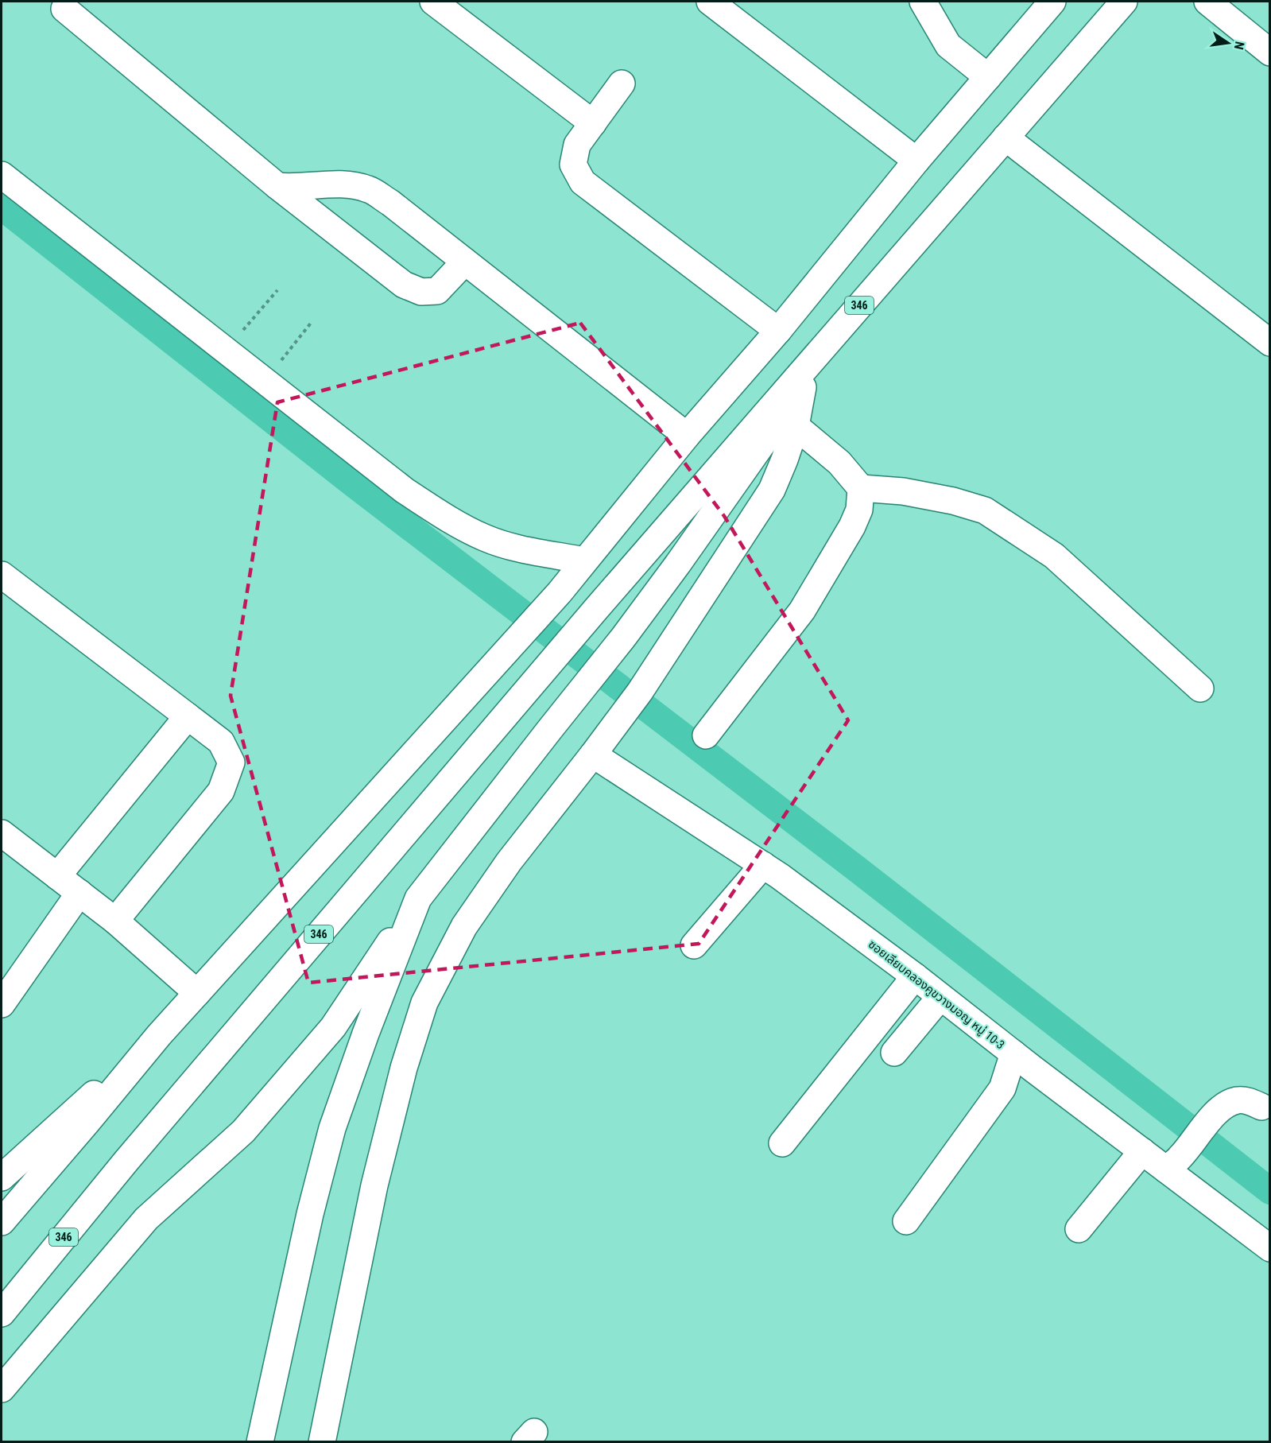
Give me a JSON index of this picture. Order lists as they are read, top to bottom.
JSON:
{
  "streets": {
    "main road": ["346", "ซอยเลียบคลองคูขวางมอญ หมู่ 10-3"]
  },
  "north": "right"
}
